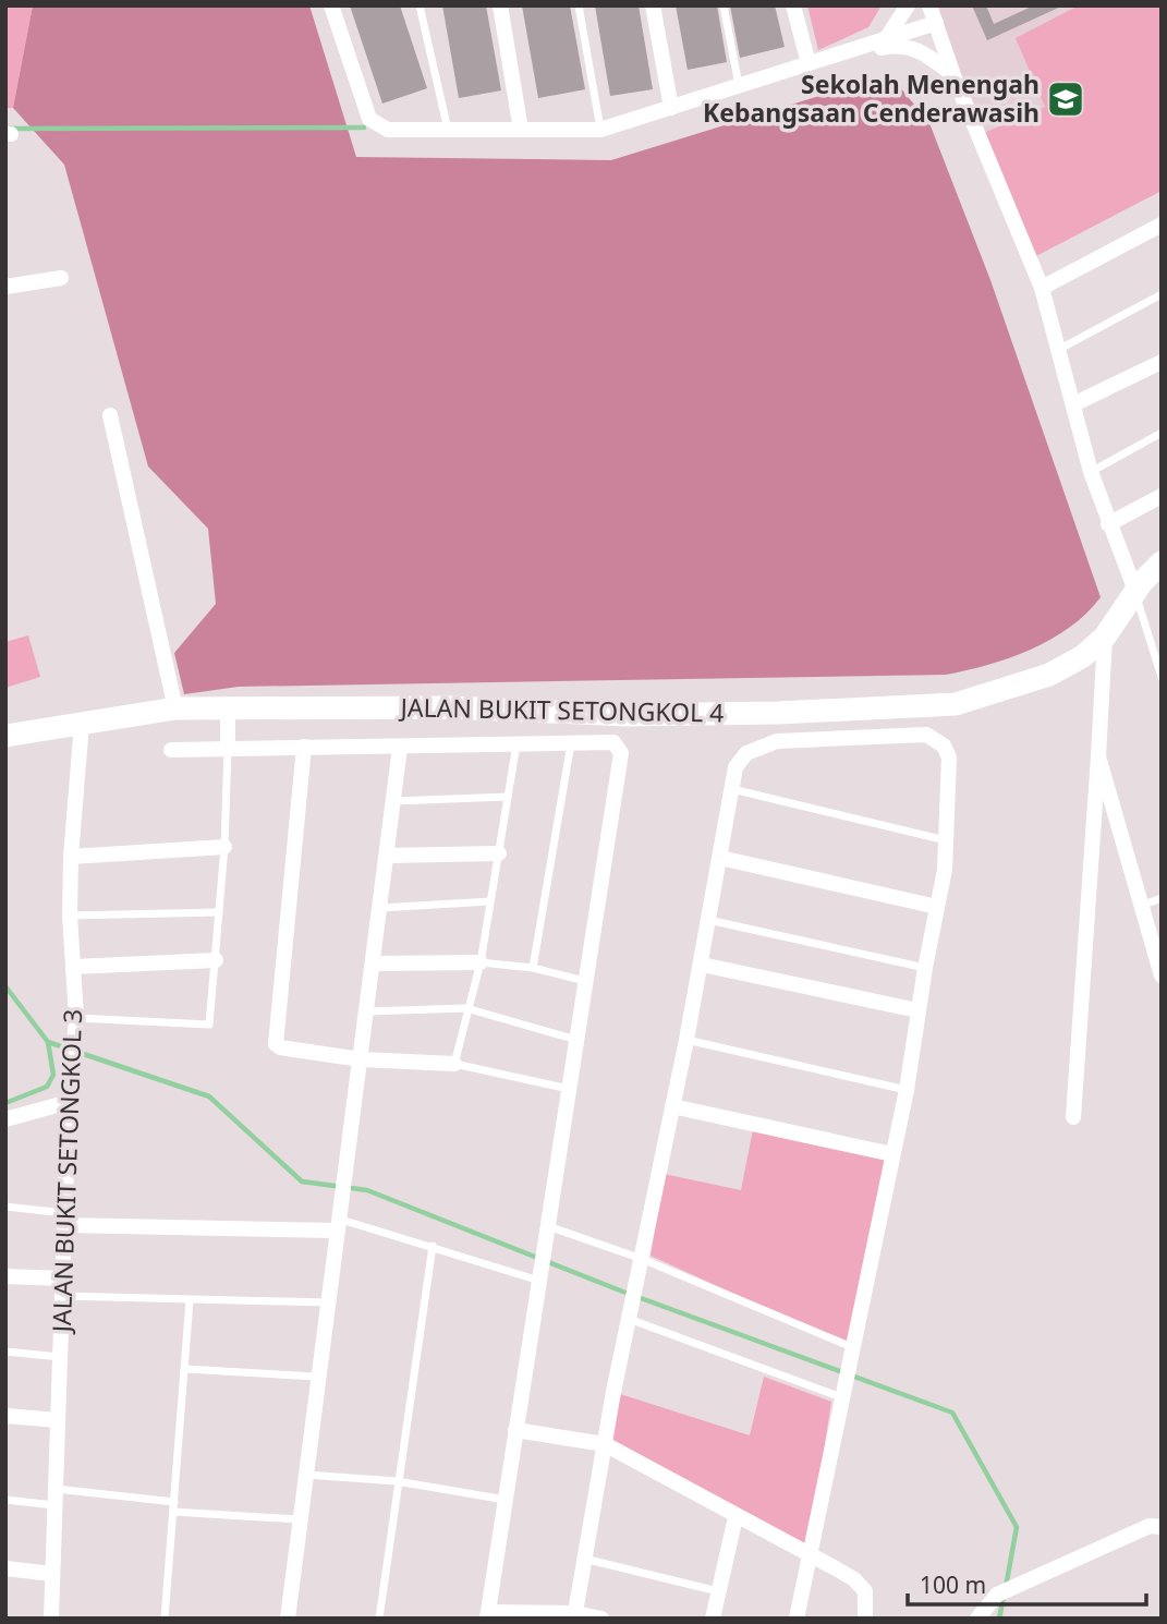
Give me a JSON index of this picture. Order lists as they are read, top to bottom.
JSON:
{
  "streets": {
    "street": ["JALAN BUKIT SETONGKOL 4", "JALAN BUKIT SETONGKOL 3"]
  },
  "crossings": [
    ["JALAN BUKIT SETONGKOL 4", "JALAN BUKIT SETONGKOL 3"]
  ],
  "places": {
    "school or university": ["Sekolah Menengah Kebangsaan Cenderawasih"]
  },
  "scale_bar": "100 m"
}
